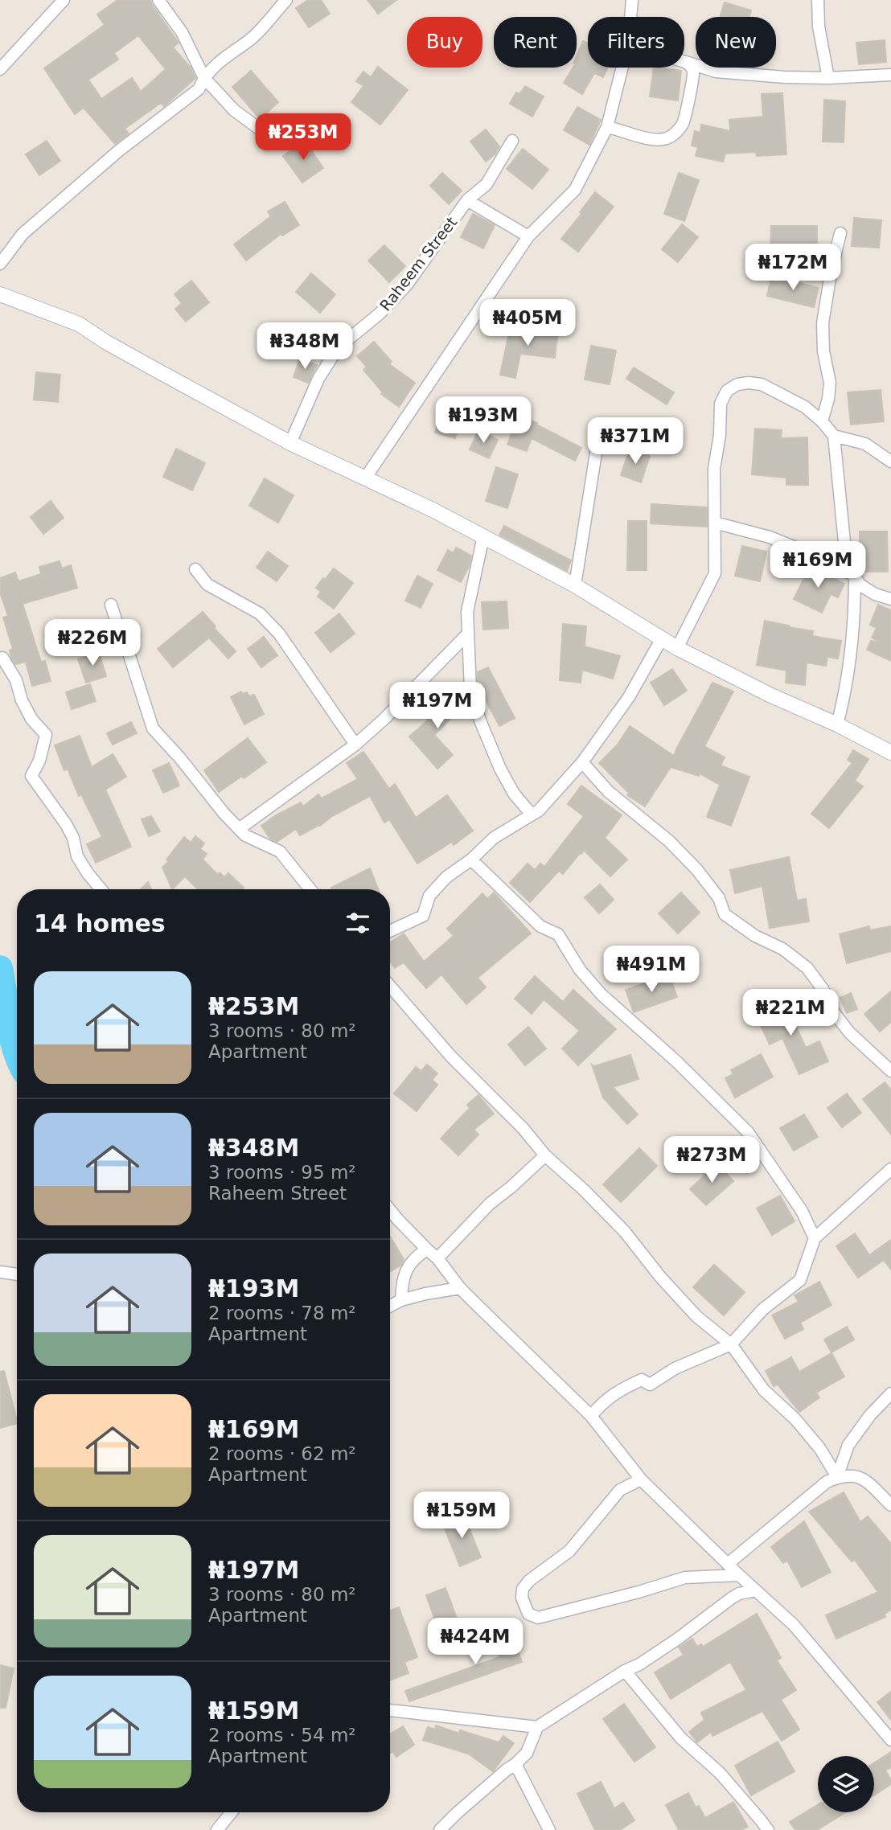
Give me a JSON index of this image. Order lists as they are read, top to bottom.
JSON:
{
  "streets": {
    "street": ["Raheem Street"]
  },
  "page": {
    "chip": [
      "Buy",
      "Rent",
      "Filters",
      "New"
    ],
    "price": [
      "₦253M",
      "₦172M",
      "₦405M",
      "₦348M",
      "₦193M",
      "₦371M",
      "₦169M",
      "₦226M",
      "₦197M",
      "₦491M",
      "₦221M",
      "₦273M",
      "₦159M",
      "₦424M"
    ],
    "heading": "14 homes",
    "list": [
      {
        "name": "₦253M",
        "note": "3 rooms · 80 m² · Apartment"
      },
      {
        "name": "₦348M",
        "note": "3 rooms · 95 m² · Raheem Street"
      },
      {
        "name": "₦193M",
        "note": "2 rooms · 78 m² · Apartment"
      },
      {
        "name": "₦169M",
        "note": "2 rooms · 62 m² · Apartment"
      },
      {
        "name": "₦197M",
        "note": "3 rooms · 80 m² · Apartment"
      },
      {
        "name": "₦159M",
        "note": "2 rooms · 54 m² · Apartment"
      }
    ]
  }
}
